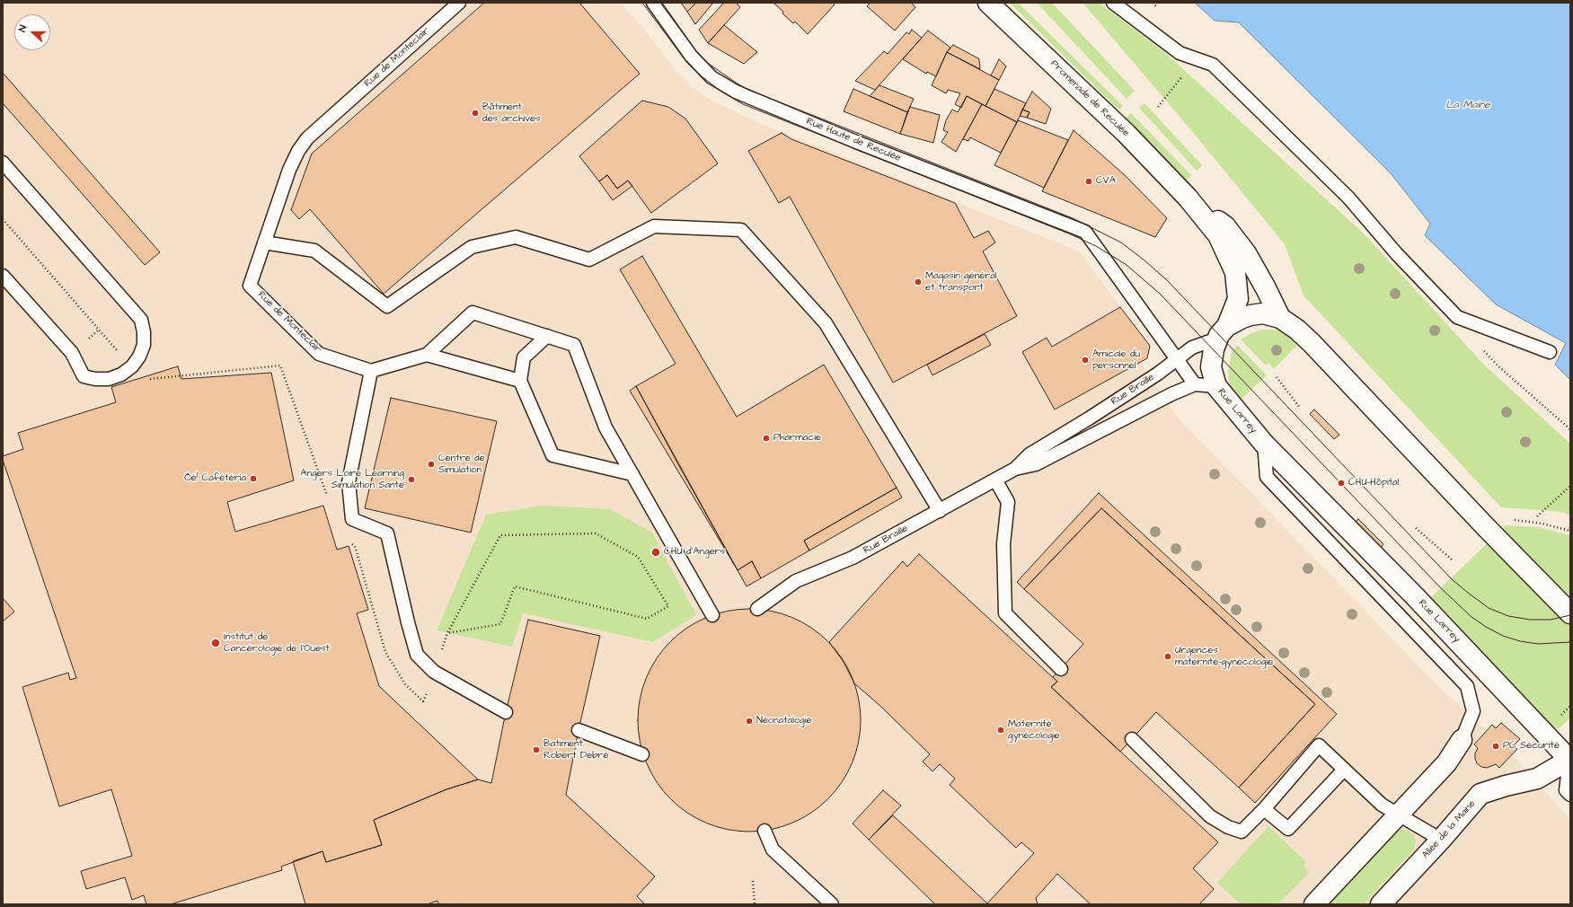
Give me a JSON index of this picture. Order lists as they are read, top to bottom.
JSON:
{
  "streets": {
    "street": ["Promenade de Reculée", "Rue Larrey", "Allée de la Maine"],
    "lane": ["Rue de Monteclair", "Rue Haute de Reculée", "Rue Braille"]
  },
  "crossings": [
    ["Promenade de Reculée", "Rue Braille"],
    ["Promenade de Reculée", "Rue Larrey"],
    ["Rue Haute de Reculée", "Rue Braille"],
    ["Rue Braille", "Rue Larrey"],
    ["Rue Larrey", "Allée de la Maine"]
  ],
  "water": ["La Maine"],
  "places": [
    "Bâtiment des archives",
    "CVA",
    "Magasin général et transport",
    "Amicale du personnel",
    "Pharmacie",
    "Centre de Simulation",
    "Ôé! Cafétéria",
    "Angers Loire Learning Simulation Santé",
    "CHU-Hôpital",
    "CHU d'Angers",
    "Institut de Cancérologie de l'Ouest",
    "Urgences maternité-gynécologie",
    "Néonatalogie",
    "Maternité gynécologie",
    "PC Sécurité",
    "Batiment Robert Debré"
  ],
  "north": "left"
}
